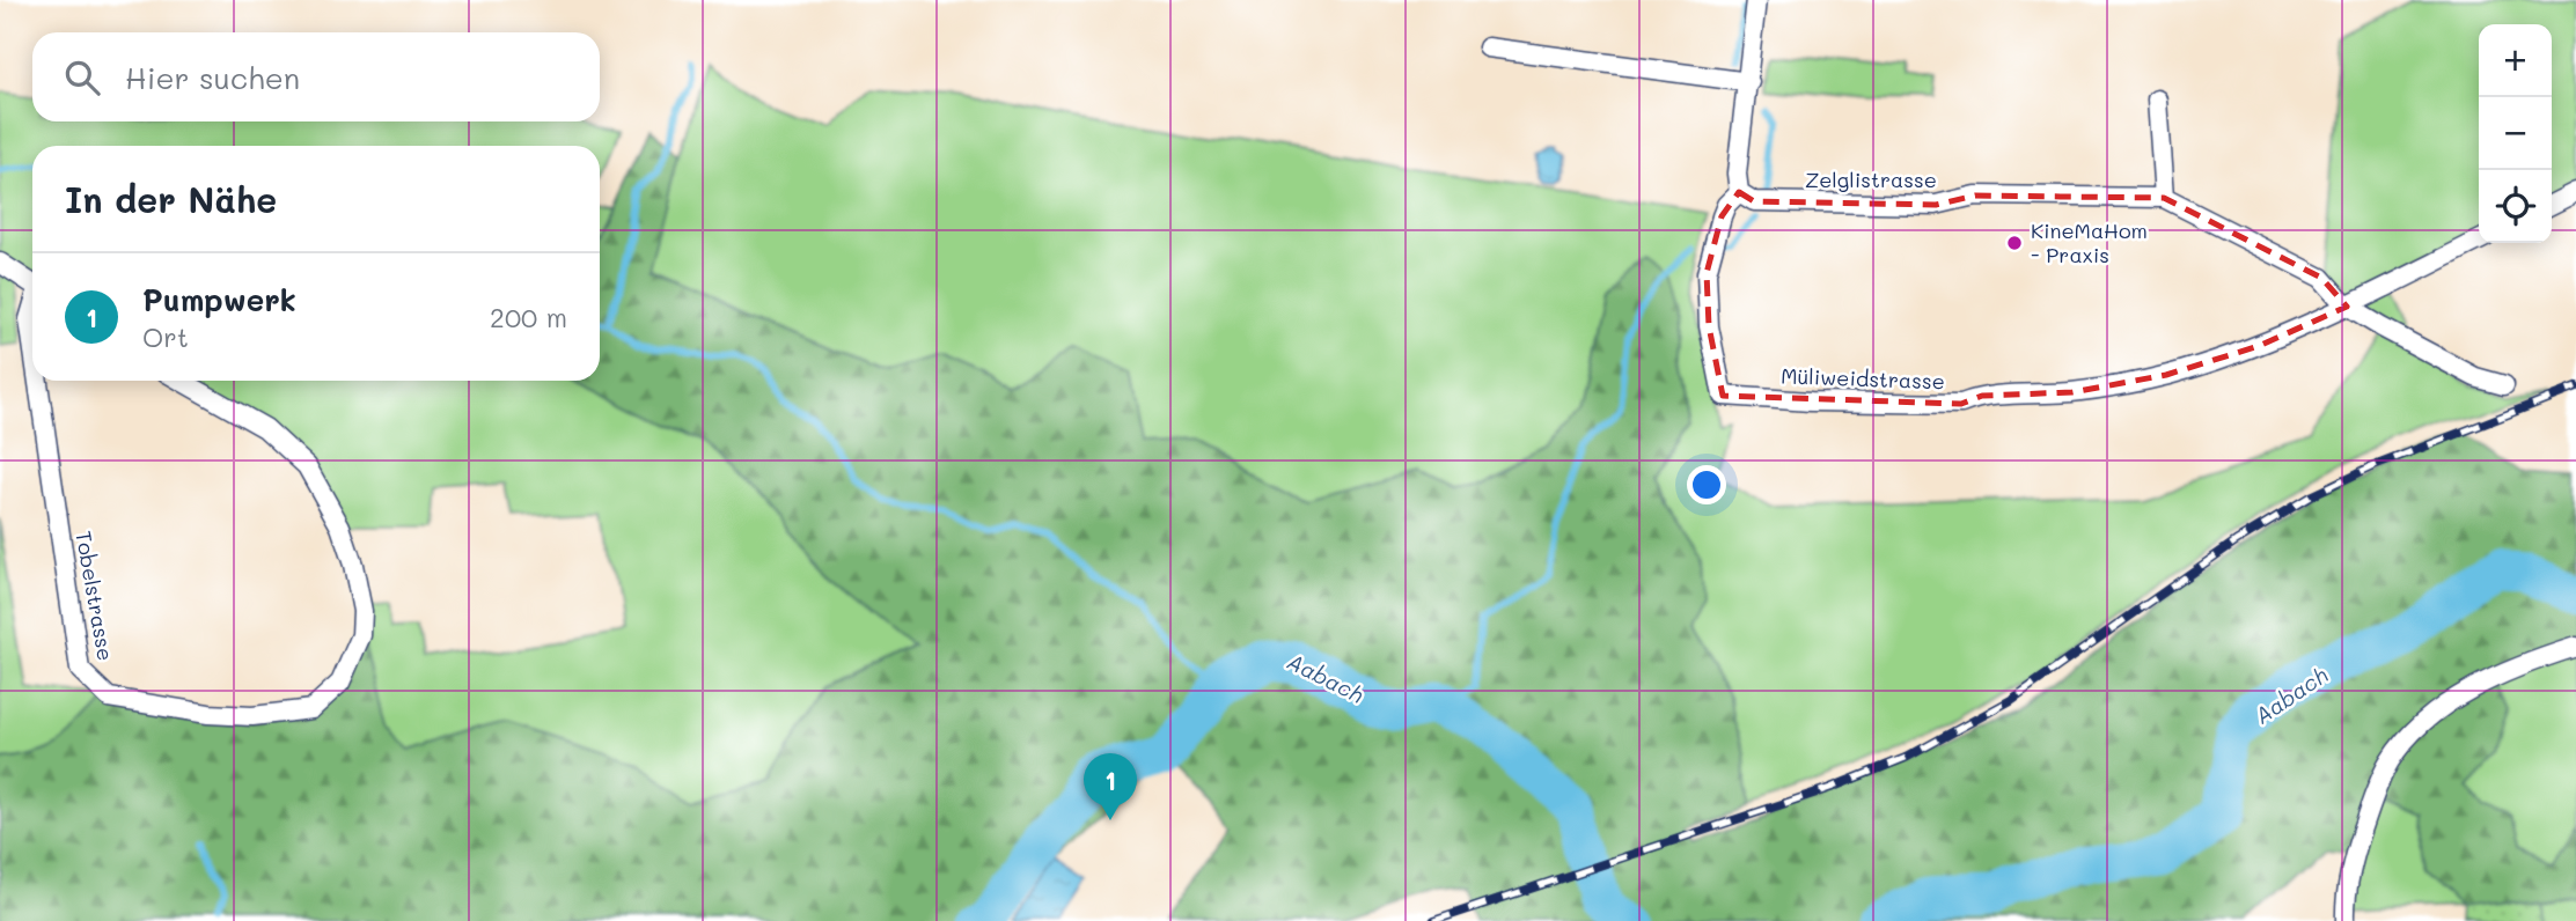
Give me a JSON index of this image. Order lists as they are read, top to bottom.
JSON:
{
  "streets": {
    "street": ["Zelglistrasse", "Müliweidstrasse", "Tobelstrasse"]
  },
  "crossings": [
    ["Zelglistrasse", "Müliweidstrasse"]
  ],
  "water": ["Aabach"],
  "places": ["KineMaHom - Praxis"],
  "page": {
    "map_buttons": ["+", "−"],
    "search": "Hier suchen",
    "heading": "In der Nähe",
    "list": [
      {
        "mark": "1",
        "name": "Pumpwerk",
        "note": "Ort",
        "value": "200 m"
      }
    ],
    "pins": "1"
  }
}
